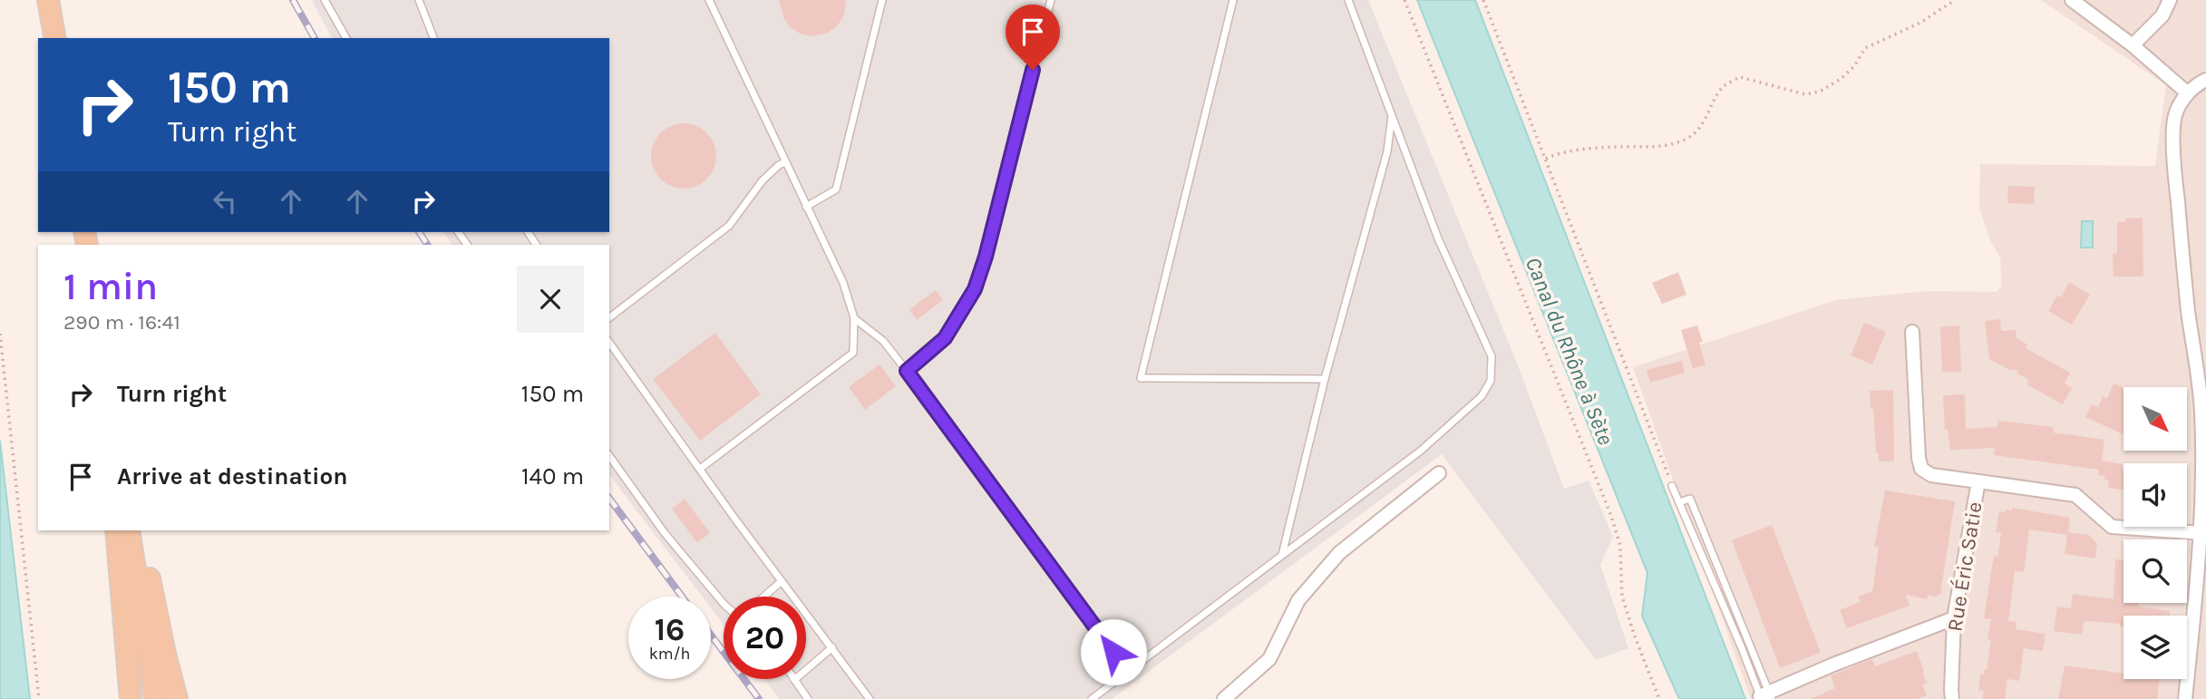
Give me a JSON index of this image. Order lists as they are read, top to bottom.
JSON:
{
  "streets": {
    "street": ["Rue Éric Satie"]
  },
  "water": ["Canal du Rhône à Sète"],
  "north": "bottom right",
  "page": {
    "turn": ["150 m", "Turn right"],
    "heading": ["1 min", "290 m · 16:41"],
    "list": [
      {
        "name": "Turn right",
        "value": "150 m"
      },
      {
        "name": "Arrive at destination",
        "value": "140 m"
      }
    ],
    "speed": "16 km/h",
    "limit": "20"
  }
}
